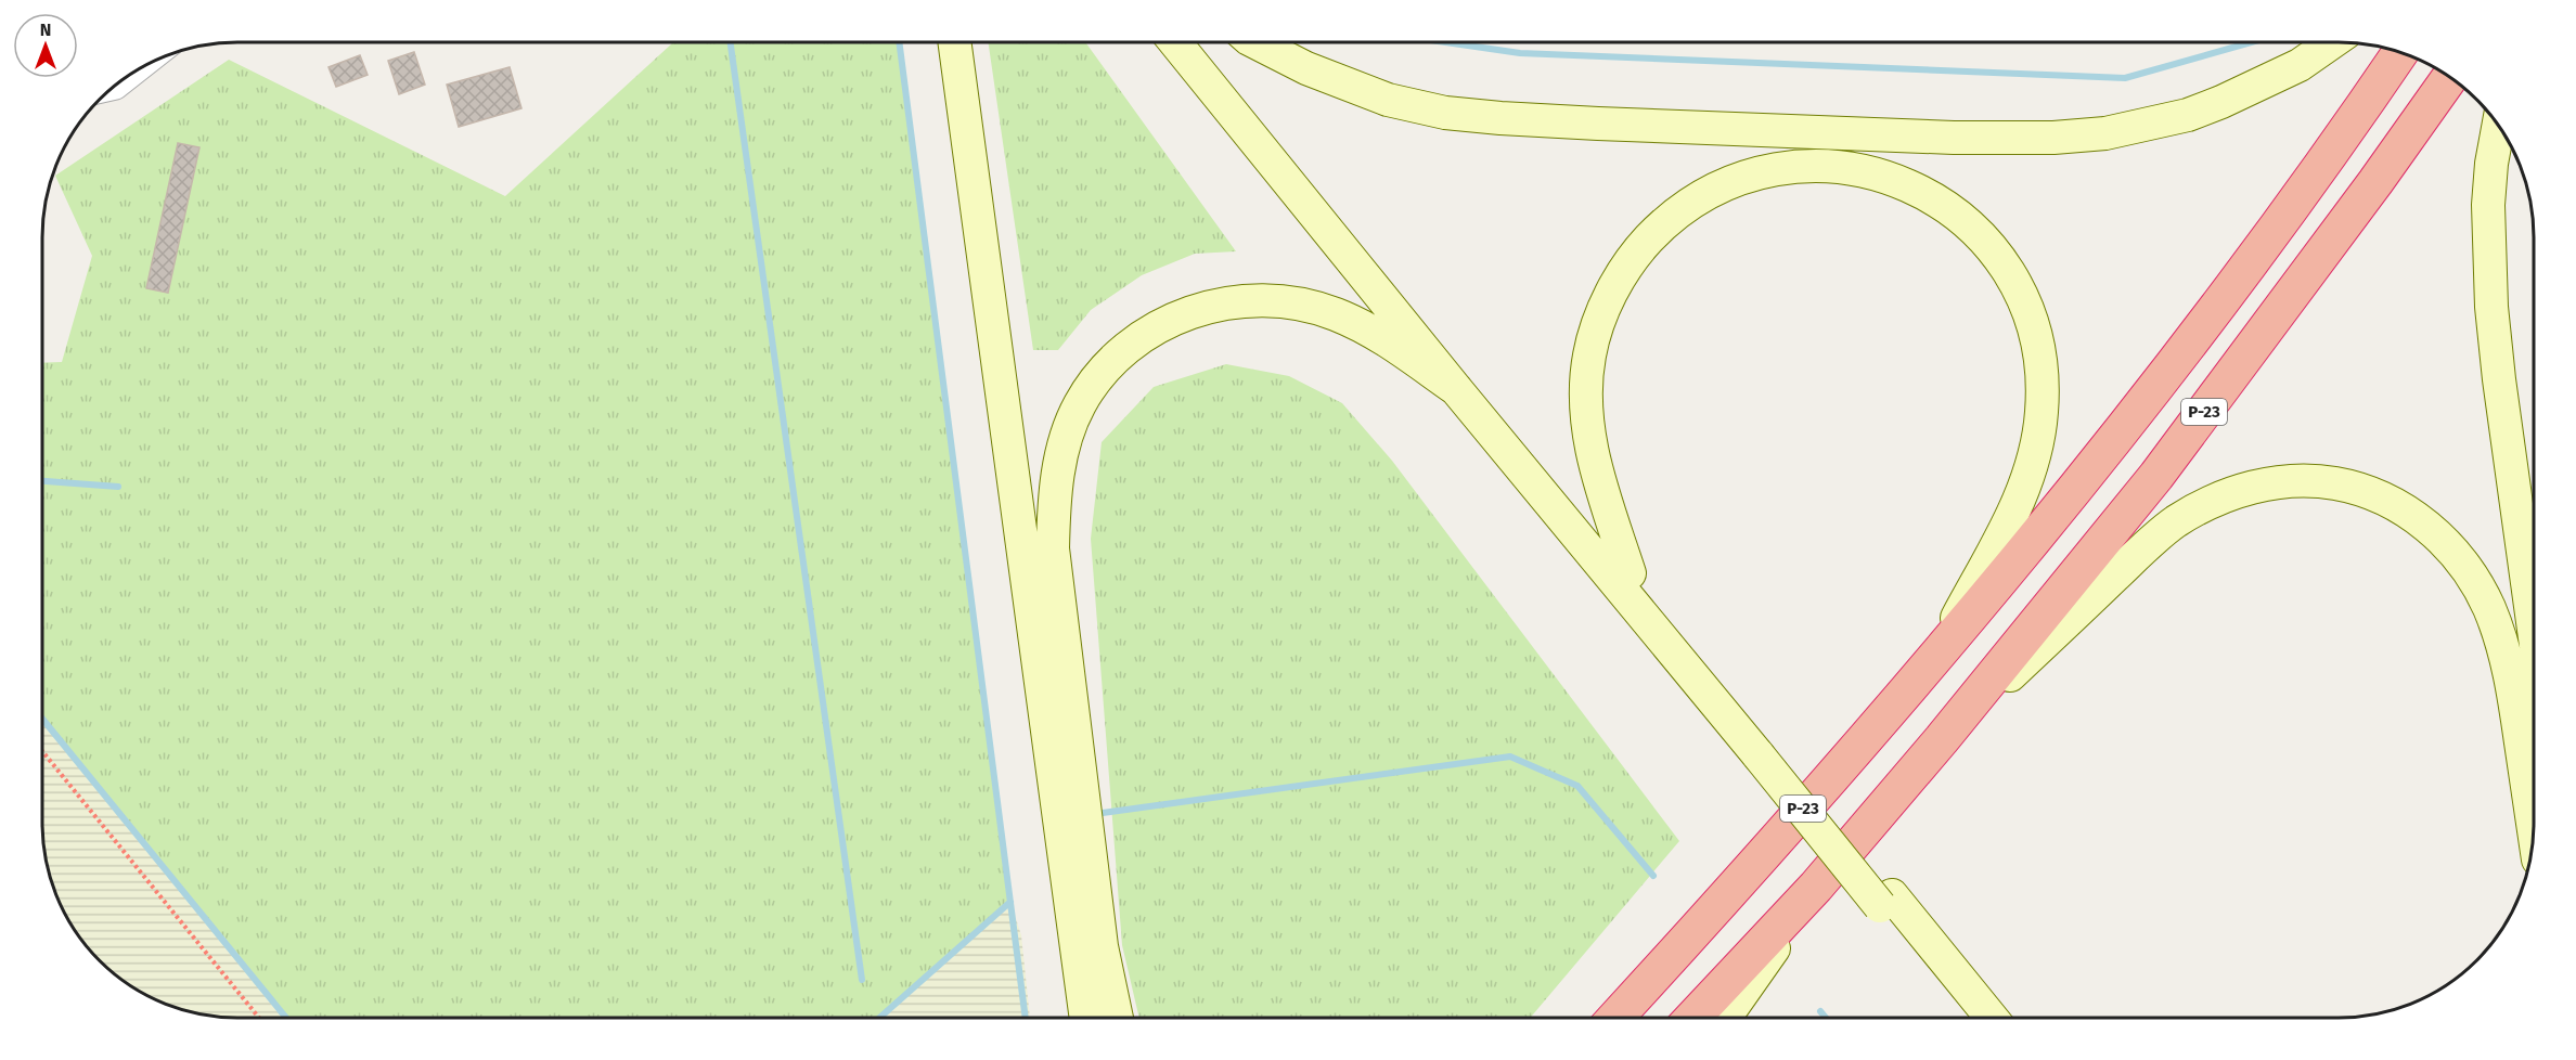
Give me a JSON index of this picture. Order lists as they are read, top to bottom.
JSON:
{
  "streets": {
    "highway": ["Р-23"]
  },
  "north": "top"
}
